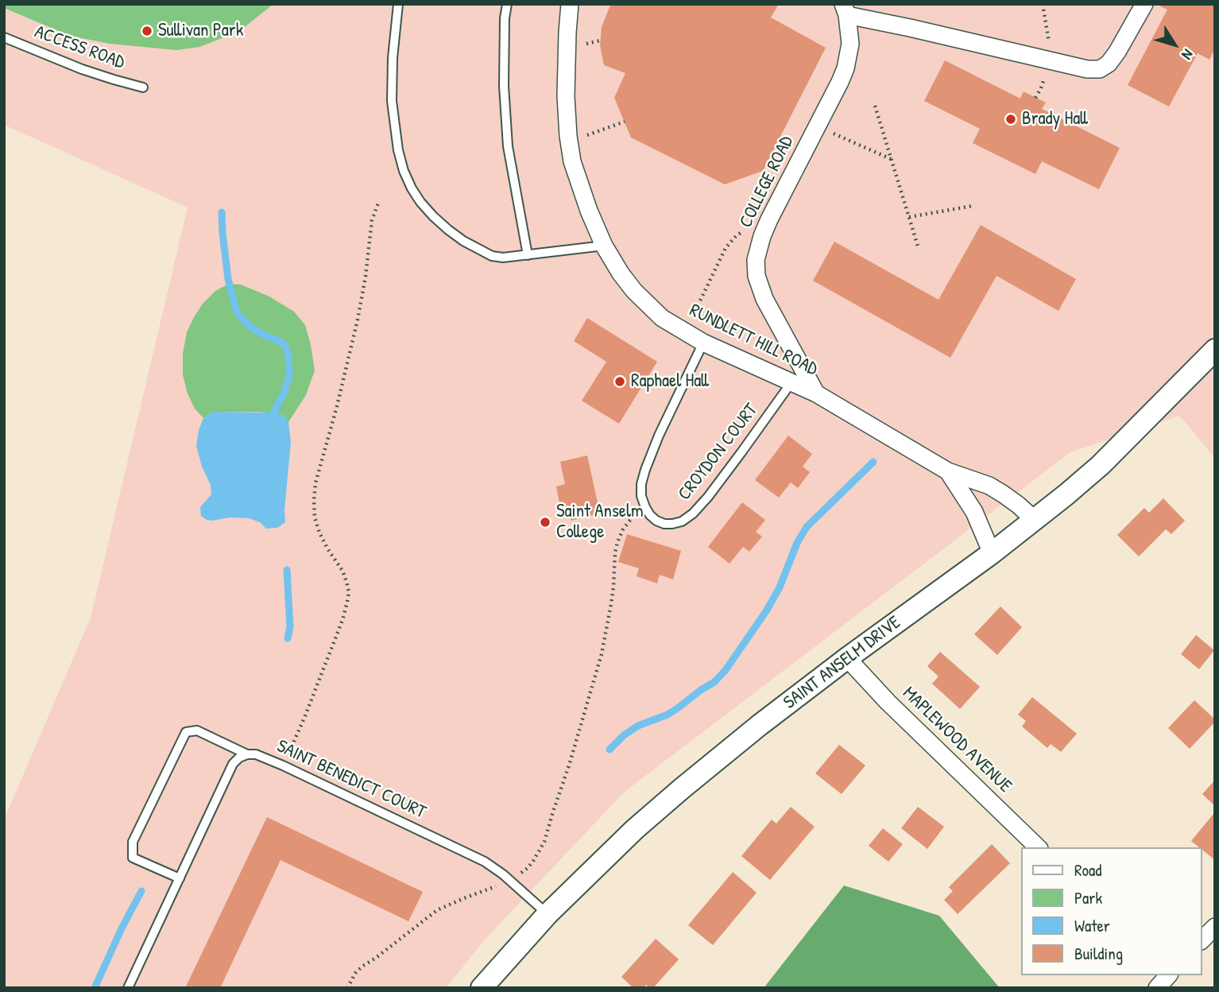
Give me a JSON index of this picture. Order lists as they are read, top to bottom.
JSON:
{
  "streets": {
    "street": [
      "COLLEGE ROAD",
      "RUNDLETT HILL ROAD",
      "SAINT ANSELM DRIVE",
      "MAPLEWOOD AVENUE"
    ],
    "lane": ["ACCESS ROAD", "CROYDON COURT", "SAINT BENEDICT COURT"]
  },
  "crossings": [
    ["COLLEGE ROAD", "RUNDLETT HILL ROAD"],
    ["RUNDLETT HILL ROAD", "CROYDON COURT"],
    ["RUNDLETT HILL ROAD", "SAINT ANSELM DRIVE"],
    ["SAINT ANSELM DRIVE", "MAPLEWOOD AVENUE"],
    ["SAINT ANSELM DRIVE", "SAINT BENEDICT COURT"]
  ],
  "places": [
    "Sullivan Park",
    "Brady Hall",
    "Raphael Hall",
    "Saint Anselm College"
  ],
  "legend": [
    "Road",
    "Park",
    "Water",
    "Building"
  ],
  "north": "bottom right"
}
